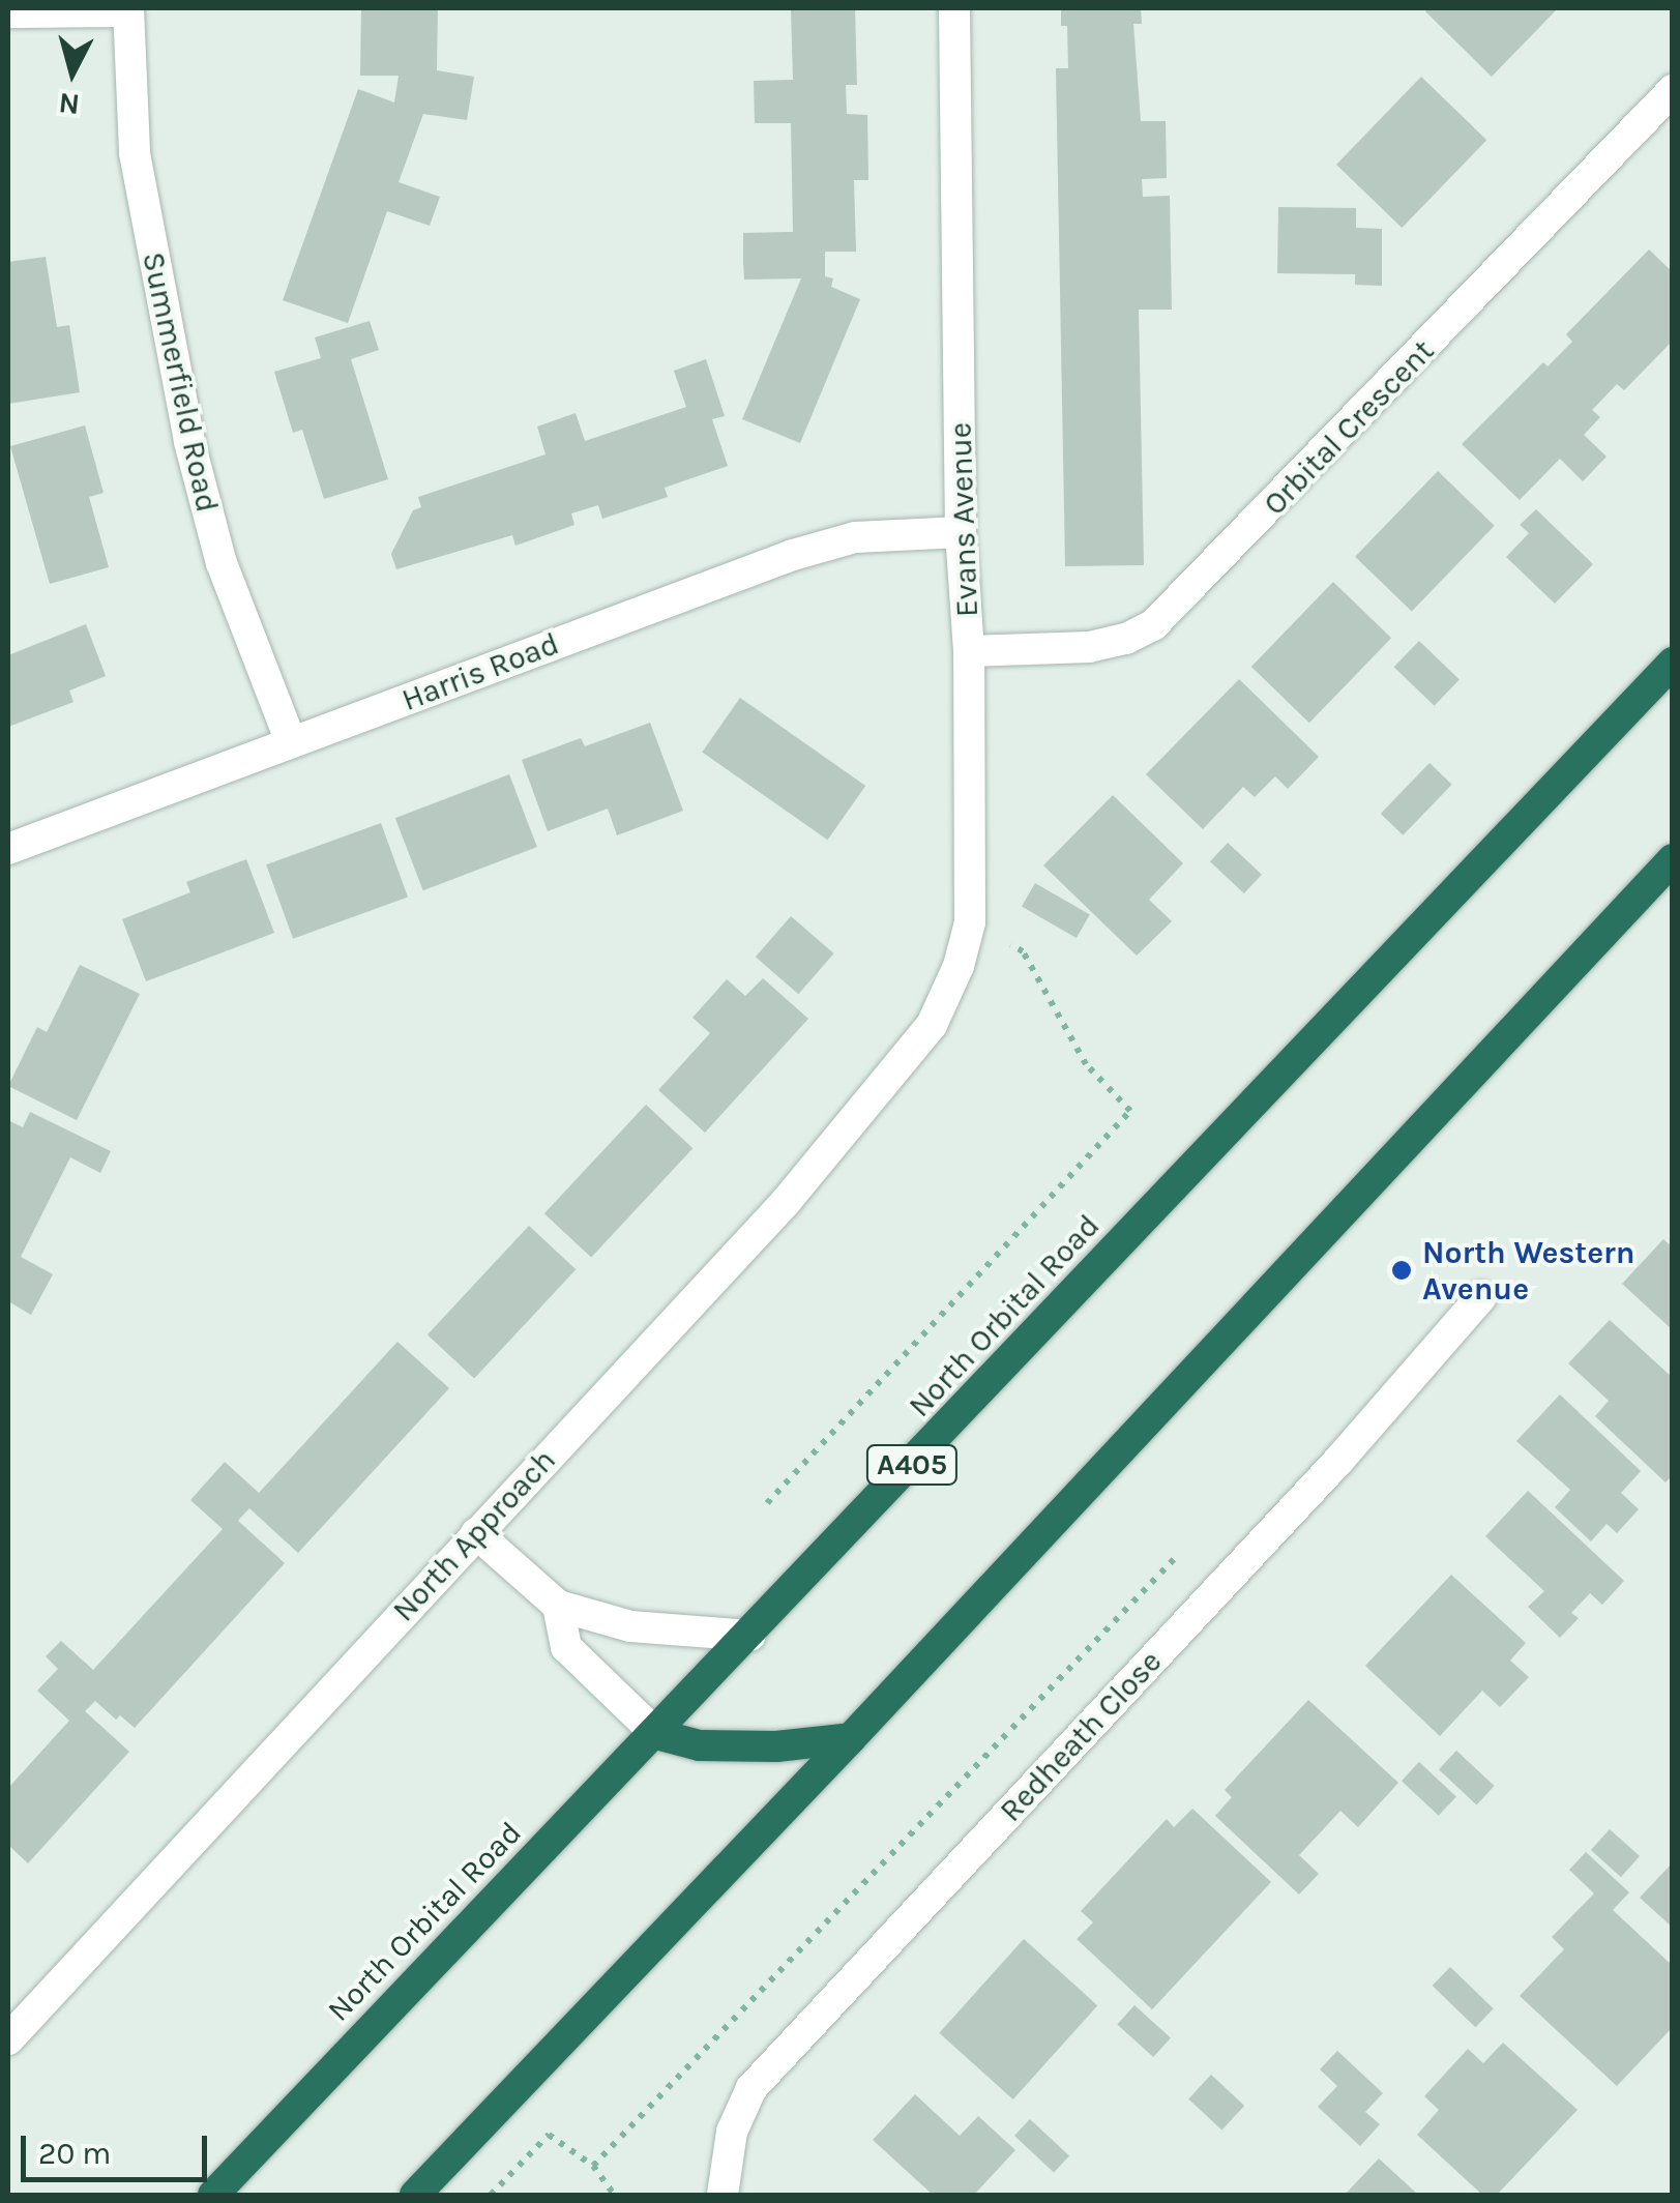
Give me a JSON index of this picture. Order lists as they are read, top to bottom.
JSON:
{
  "streets": {
    "highway": ["North Orbital Road", "A405"],
    "street": [
      "Summerfield Road",
      "Orbital Crescent",
      "Evans Avenue",
      "Harris Road",
      "North Approach",
      "Redheath Close"
    ]
  },
  "crossings": [
    ["Summerfield Road", "Harris Road"],
    ["Orbital Crescent", "Evans Avenue"],
    ["Evans Avenue", "Harris Road"],
    ["Evans Avenue", "North Approach"]
  ],
  "places": ["North Western Avenue"],
  "scale_bar": "20 m",
  "north": "bottom"
}
